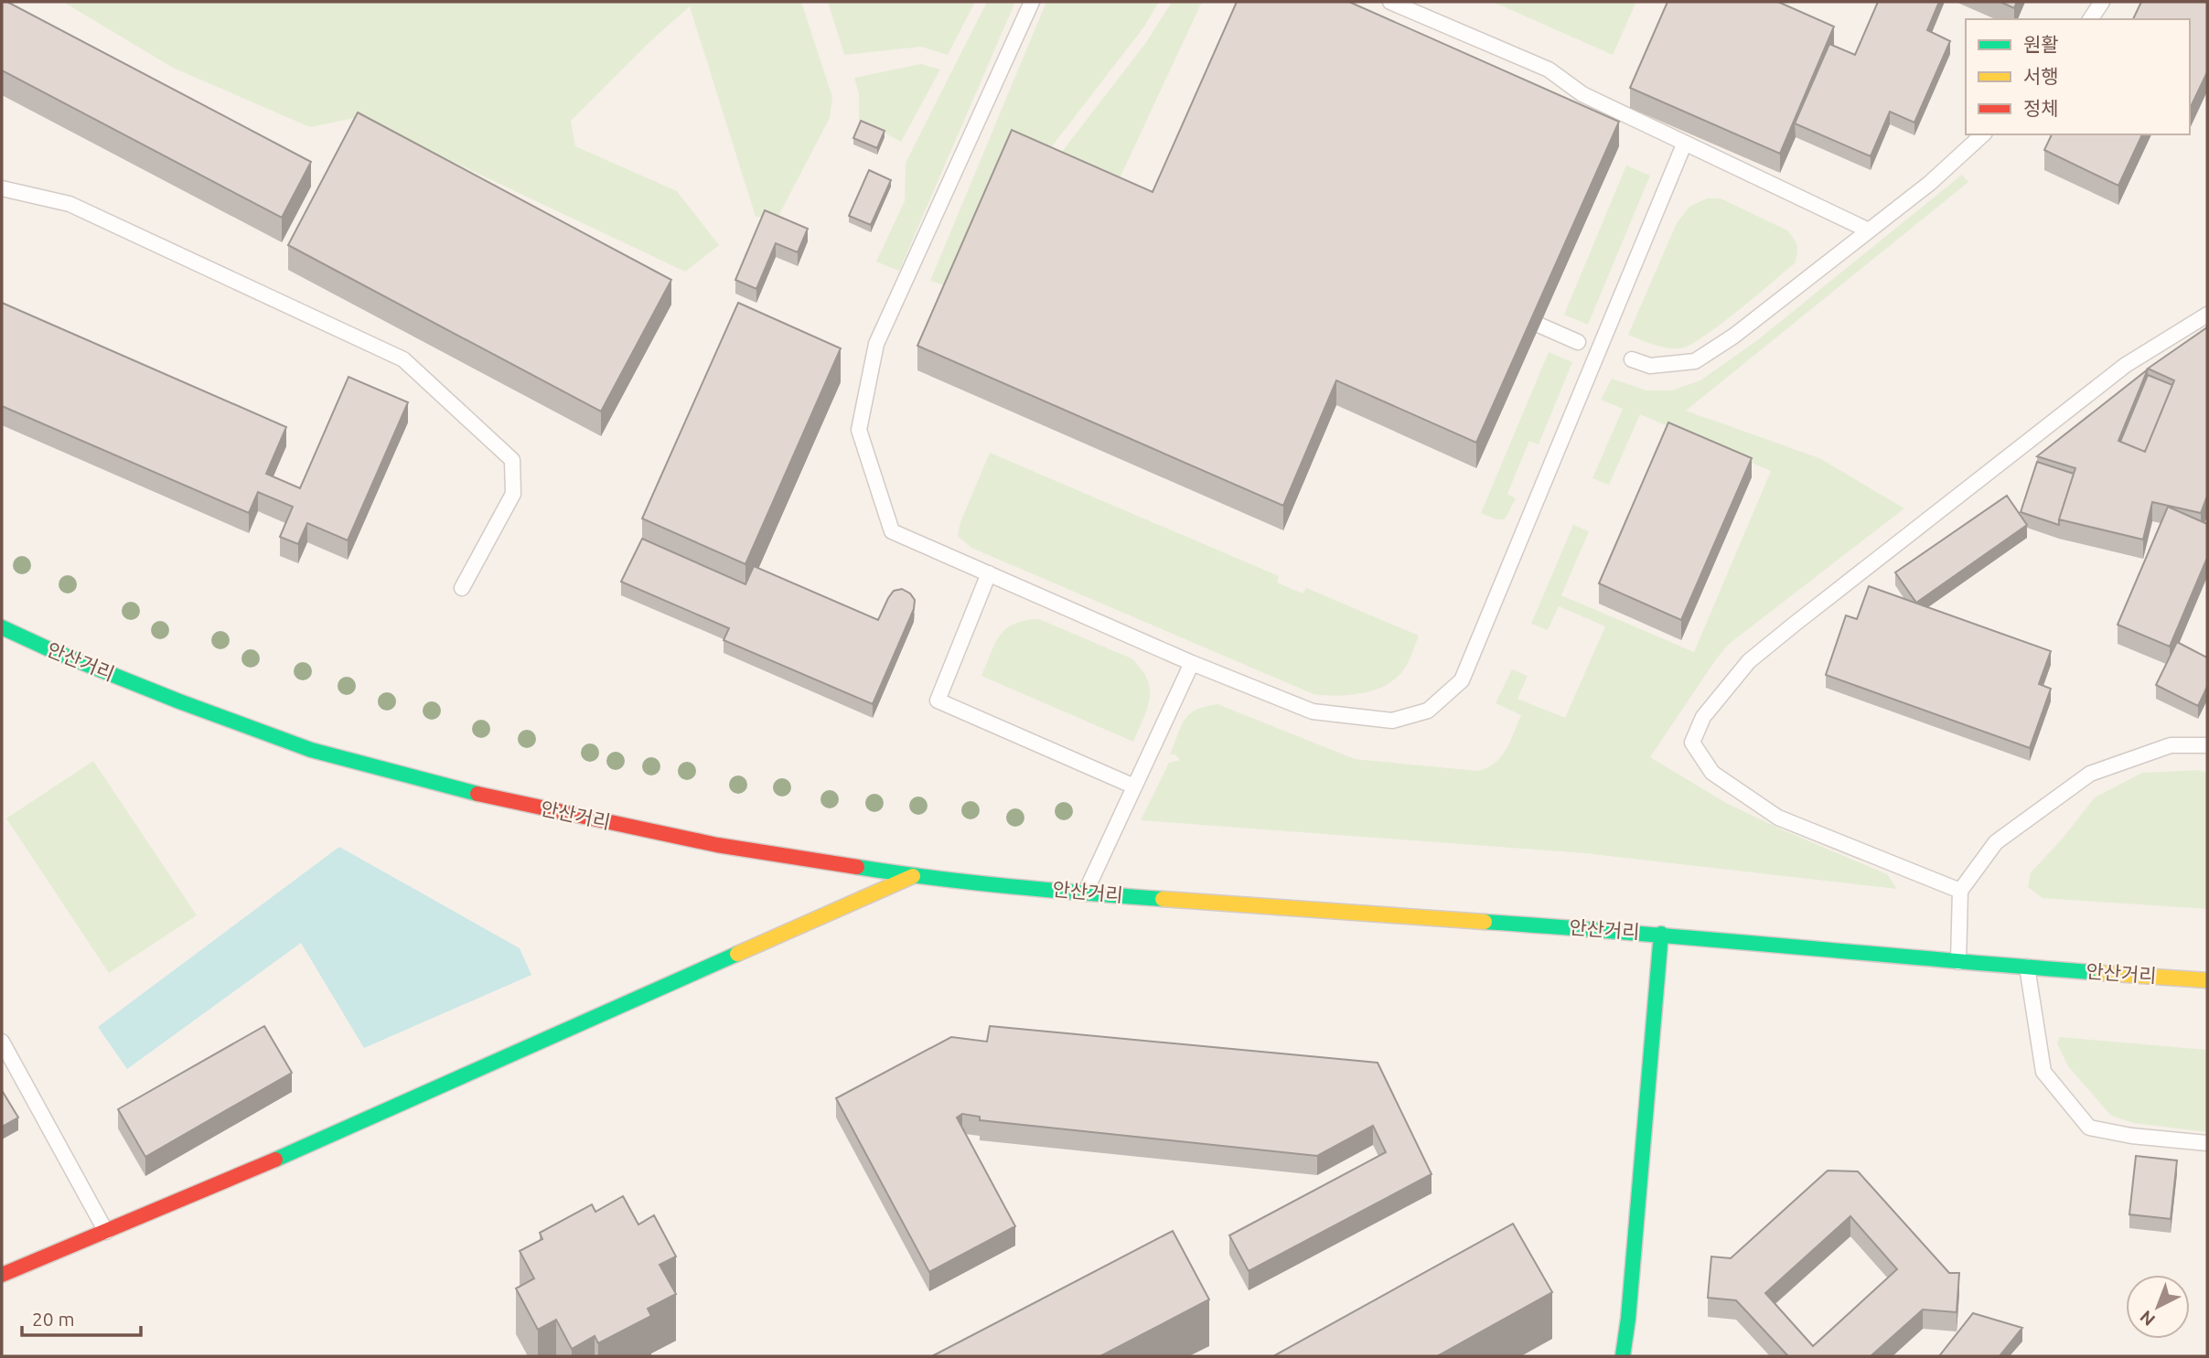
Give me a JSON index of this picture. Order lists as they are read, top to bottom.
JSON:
{
  "streets": {
    "main road": ["안산거리"]
  },
  "legend": ["원활", "서행", "정체"],
  "scale_bar": "20 m",
  "north": "bottom left"
}
